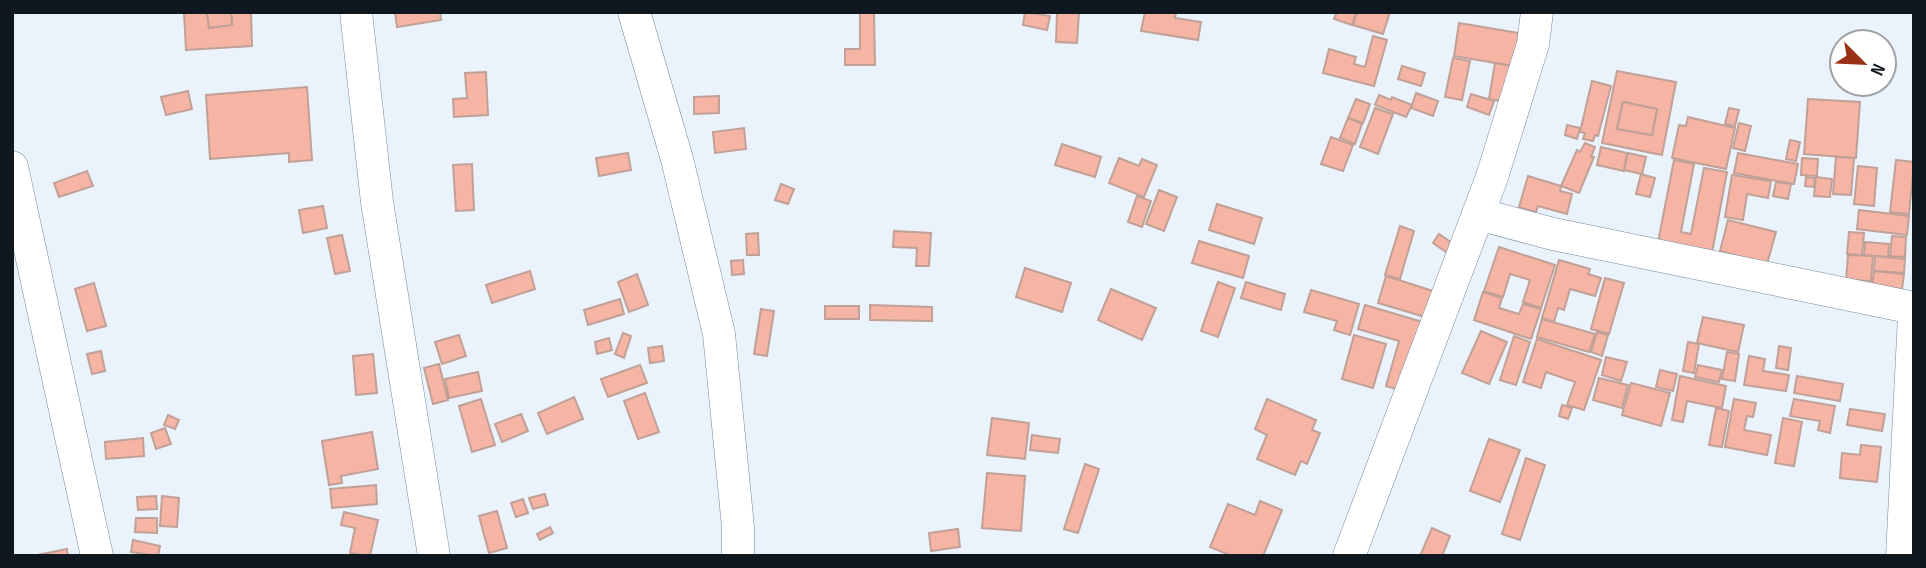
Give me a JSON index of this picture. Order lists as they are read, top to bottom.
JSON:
{
  "north": "bottom right"
}
